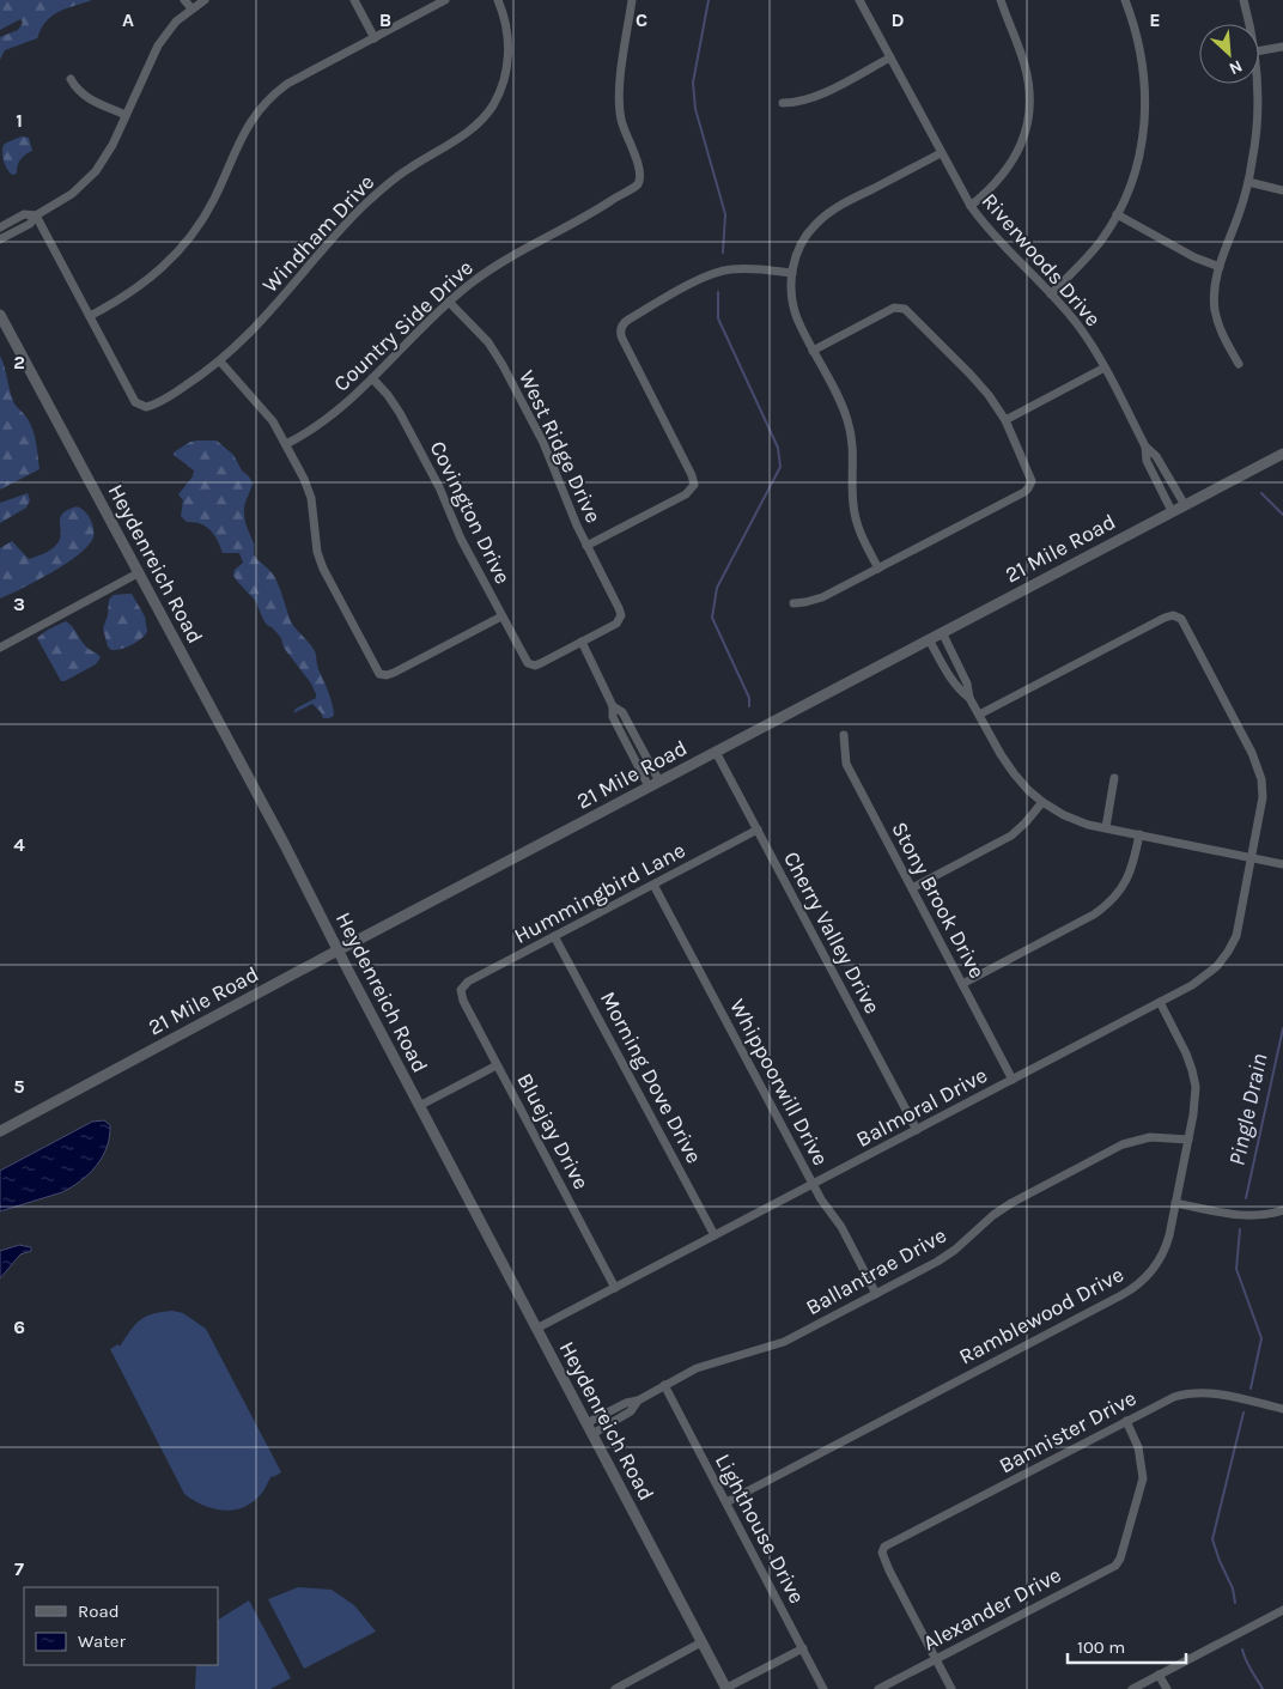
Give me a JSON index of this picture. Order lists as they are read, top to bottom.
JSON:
{
  "streets": {
    "street": [
      "Windham Drive",
      "Riverwoods Drive",
      "Country Side Drive",
      "West Ridge Drive",
      "Covington Drive",
      "21 Mile Road",
      "Heydenreich Road",
      "Hummingbird Lane",
      "Stony Brook Drive",
      "Cherry Valley Drive",
      "Morning Dove Drive",
      "Whippoorwill Drive",
      "Balmoral Drive",
      "Bluejay Drive",
      "Ballantrae Drive",
      "Ramblewood Drive",
      "Bannister Drive",
      "Lighthouse Drive",
      "Alexander Drive"
    ]
  },
  "crossings": [
    ["Riverwoods Drive", "21 Mile Road"],
    ["Country Side Drive", "West Ridge Drive"],
    ["Country Side Drive", "Covington Drive"],
    ["West Ridge Drive", "Covington Drive"],
    ["21 Mile Road", "Heydenreich Road"],
    ["21 Mile Road", "Cherry Valley Drive"],
    ["Heydenreich Road", "Balmoral Drive"],
    ["Heydenreich Road", "Ballantrae Drive"],
    ["Hummingbird Lane", "Cherry Valley Drive"],
    ["Hummingbird Lane", "Morning Dove Drive"],
    ["Hummingbird Lane", "Whippoorwill Drive"],
    ["Hummingbird Lane", "Bluejay Drive"],
    ["Stony Brook Drive", "Balmoral Drive"],
    ["Cherry Valley Drive", "Balmoral Drive"],
    ["Morning Dove Drive", "Balmoral Drive"],
    ["Whippoorwill Drive", "Balmoral Drive"],
    ["Whippoorwill Drive", "Ballantrae Drive"],
    ["Balmoral Drive", "Bluejay Drive"],
    ["Balmoral Drive", "Ramblewood Drive"],
    ["Ballantrae Drive", "Ramblewood Drive"],
    ["Ballantrae Drive", "Lighthouse Drive"],
    ["Ramblewood Drive", "Lighthouse Drive"],
    ["Bannister Drive", "Alexander Drive"]
  ],
  "water": ["Pingle Drain"],
  "legend": ["Road", "Water"],
  "scale_bar": "100 m",
  "north": "bottom right",
  "grid": {
    "columns": [
      "A",
      "B",
      "C",
      "D",
      "E"
    ],
    "rows": [
      "1",
      "2",
      "3",
      "4",
      "5",
      "6",
      "7"
    ]
  }
}
